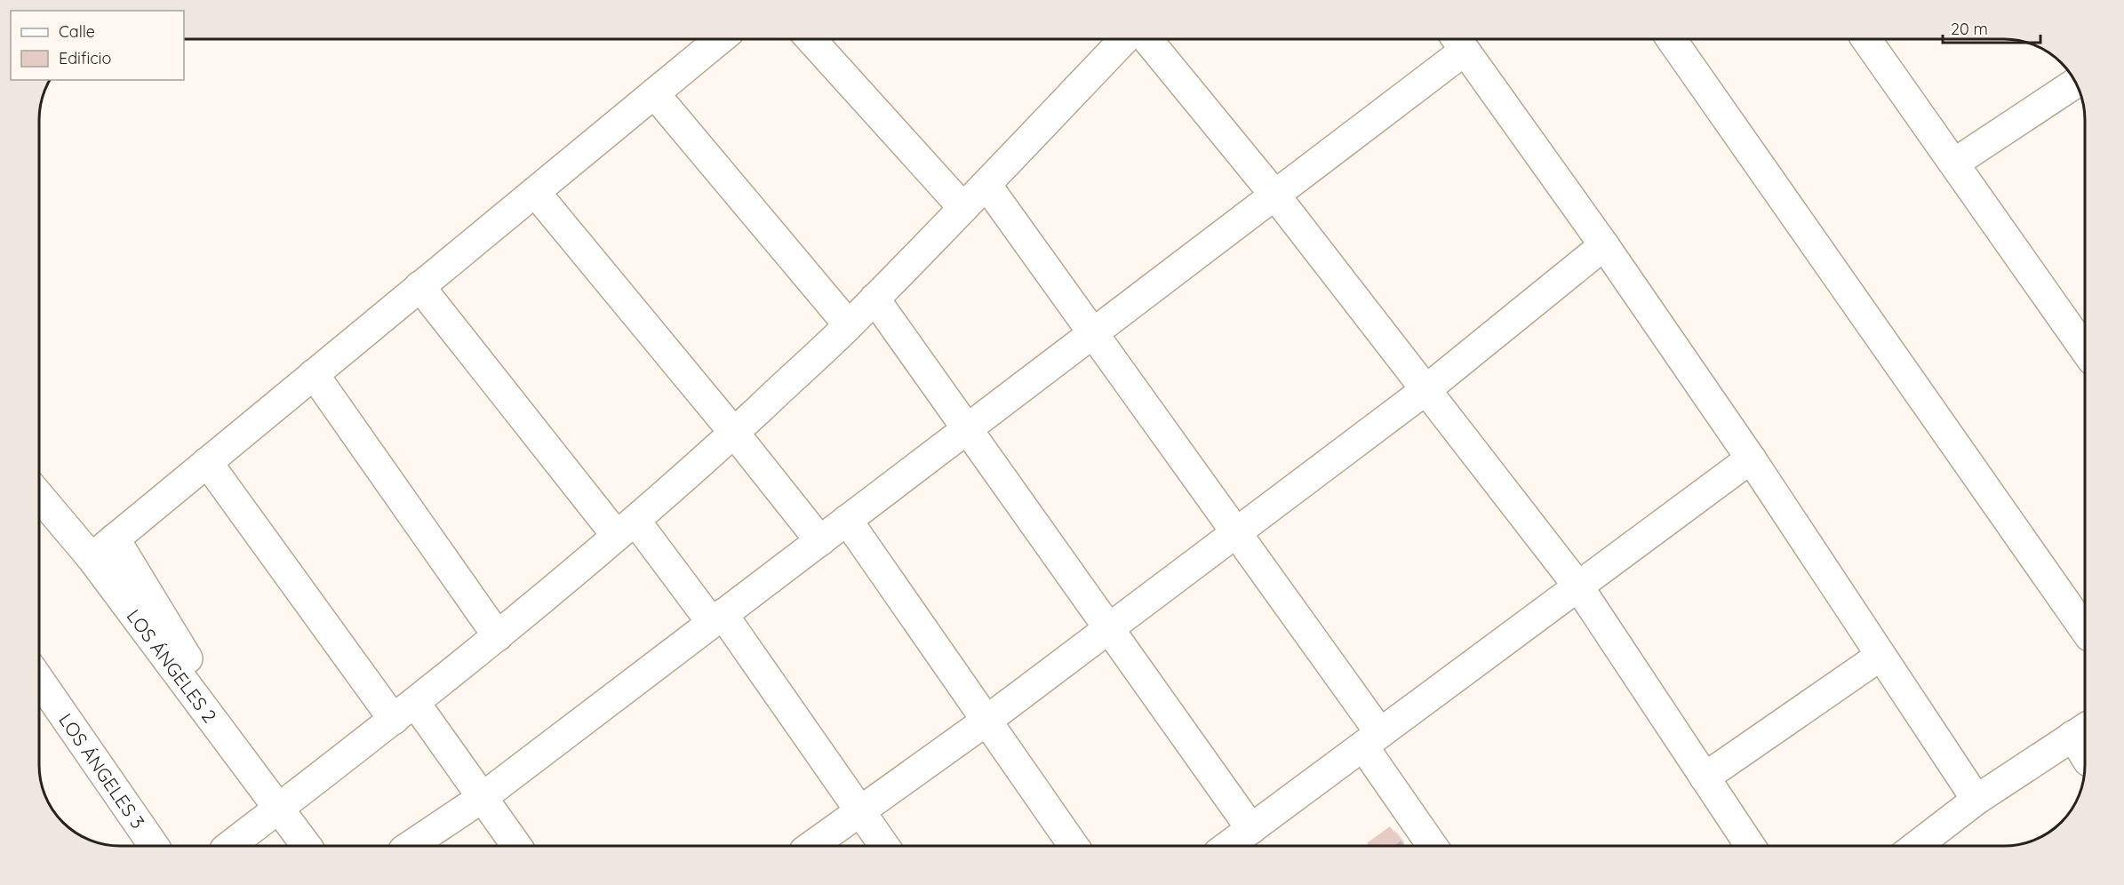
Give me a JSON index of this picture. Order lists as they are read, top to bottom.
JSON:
{
  "streets": {
    "street": ["LOS ÁNGELES 2", "LOS ÁNGELES 3"]
  },
  "legend": ["Calle", "Edificio"],
  "scale_bar": "20 m"
}
